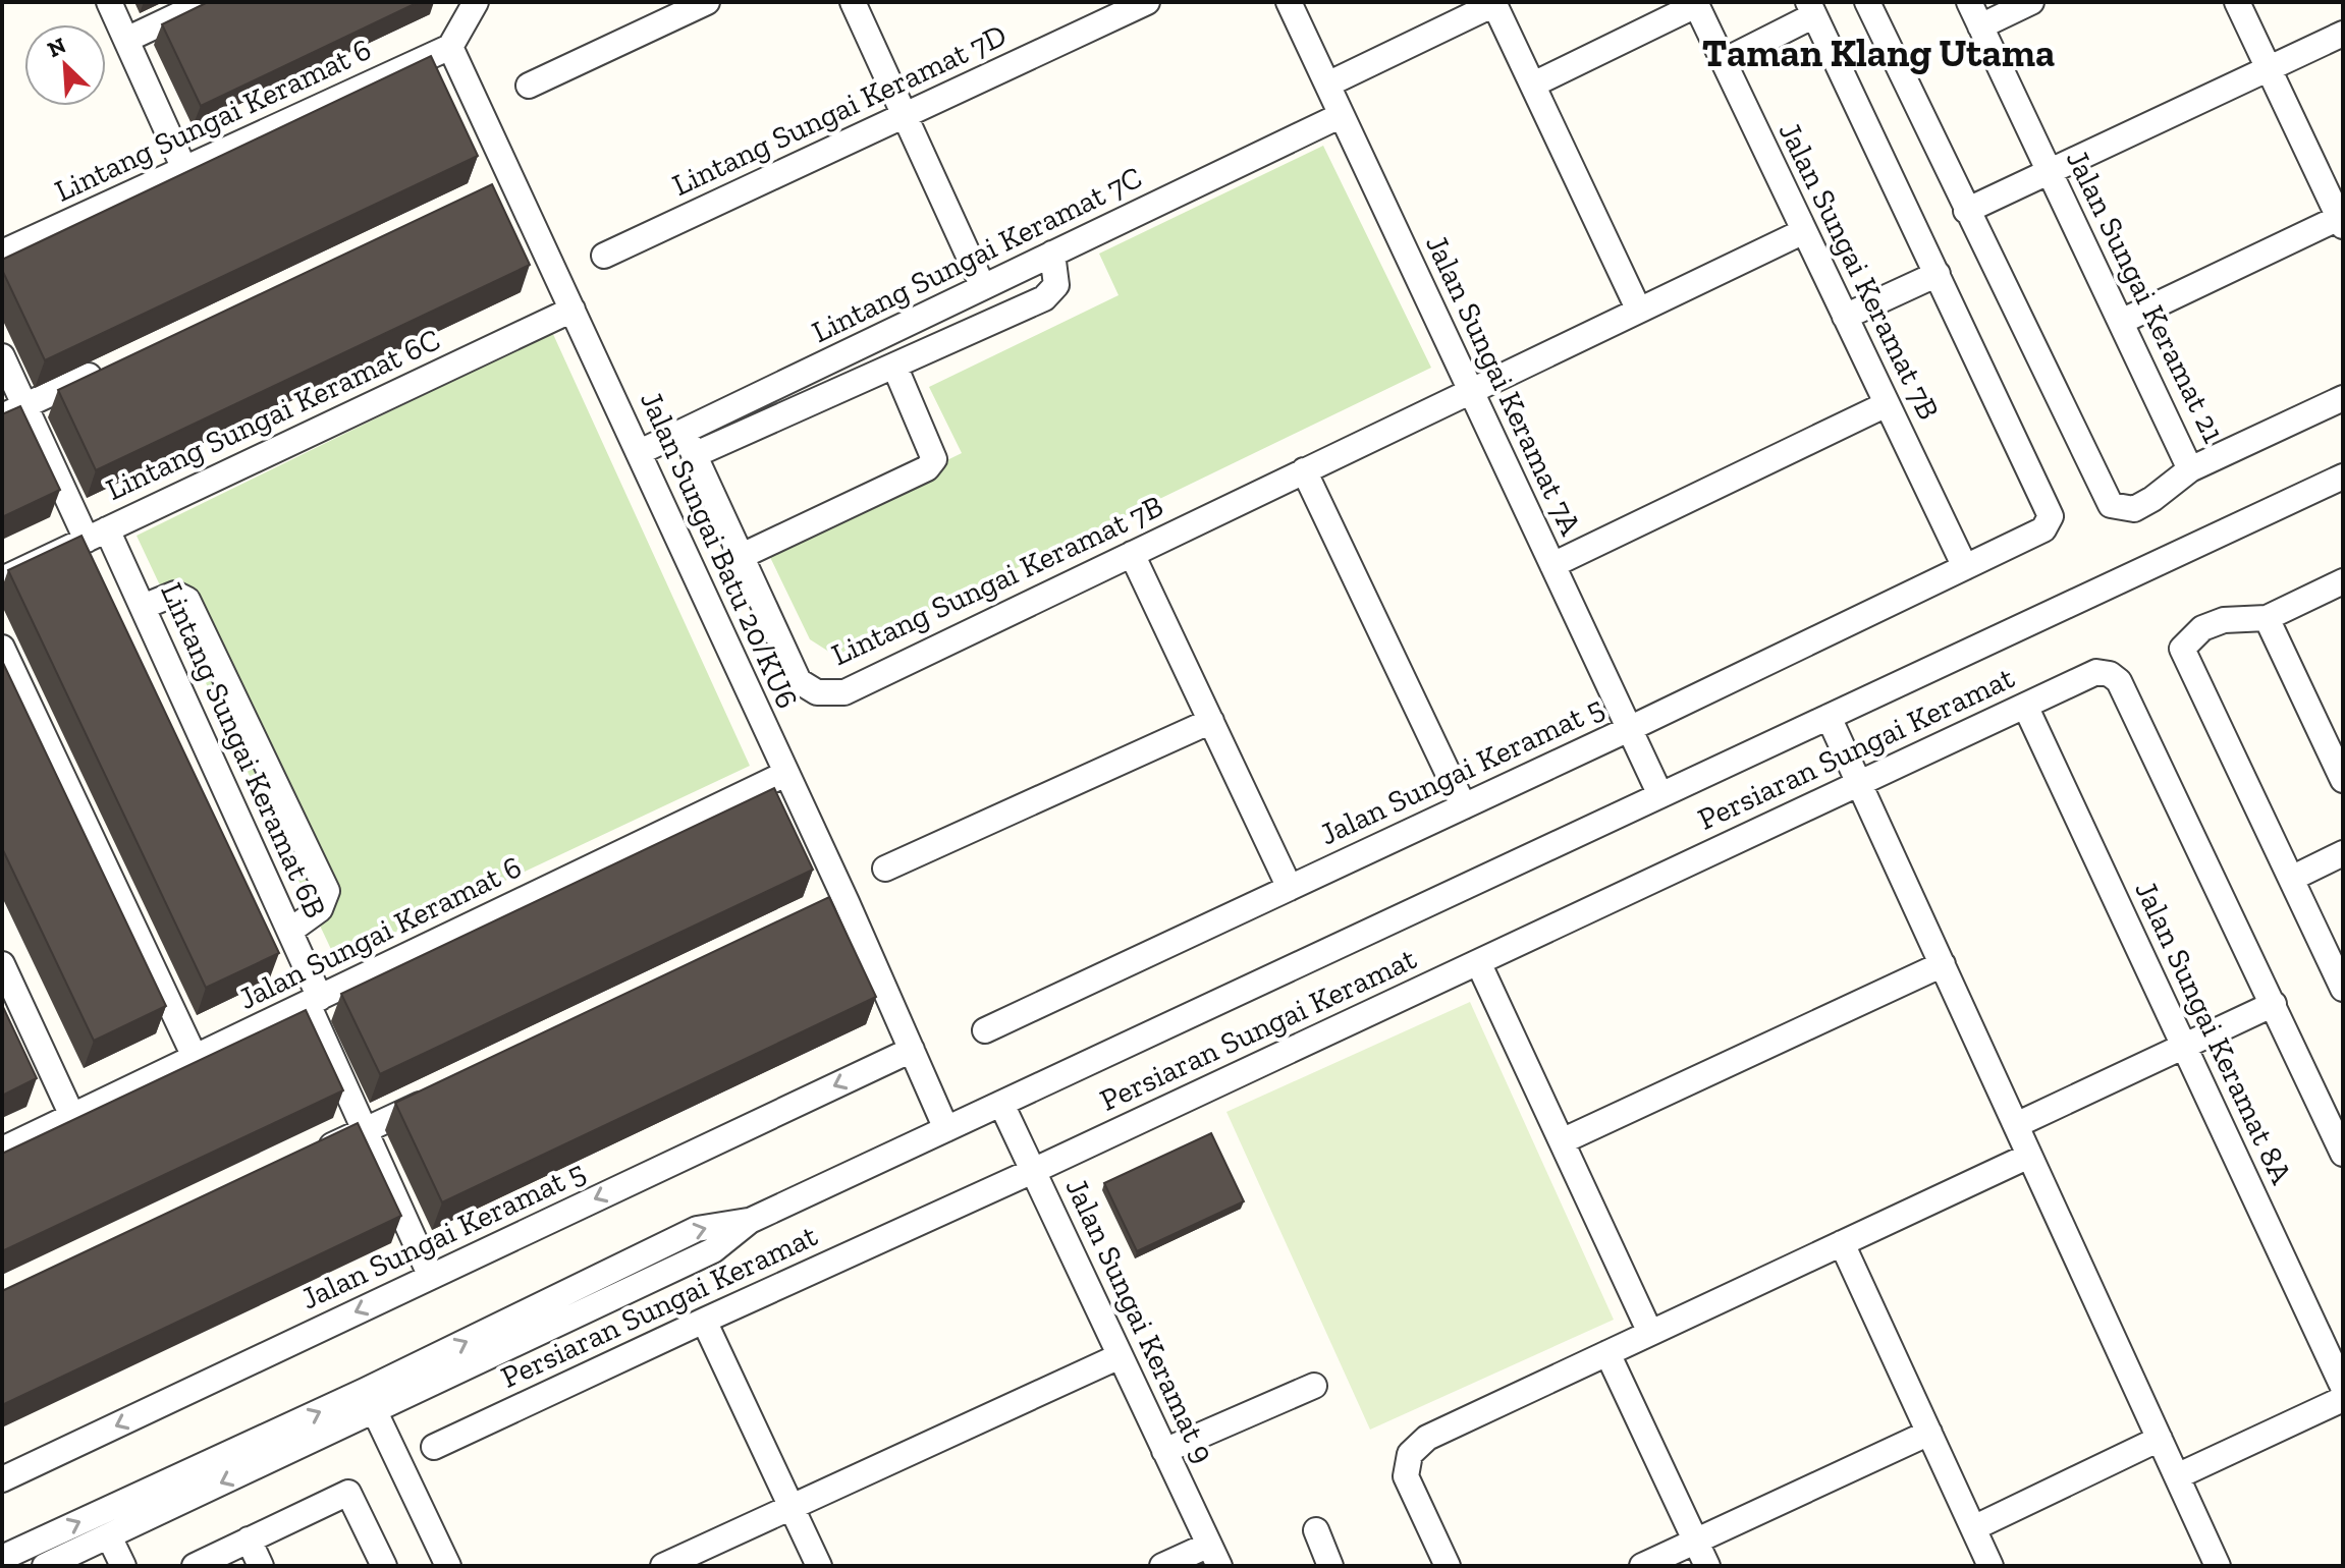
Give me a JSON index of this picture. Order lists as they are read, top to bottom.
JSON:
{
  "streets": {
    "street": [
      "Lintang Sungai Keramat 7D",
      "Lintang Sungai Keramat 6",
      "Lintang Sungai Keramat 7C",
      "Jalan Sungai Keramat 7B",
      "Jalan Sungai Keramat 21",
      "Jalan Sungai Keramat 7A",
      "Lintang Sungai Keramat 6C",
      "Jalan Sungai Batu 20/KU6",
      "Lintang Sungai Keramat 7B",
      "Persiaran Sungai Keramat",
      "Lintang Sungai Keramat 6B",
      "Jalan Sungai Keramat 5",
      "Jalan Sungai Keramat 6",
      "Jalan Sungai Keramat 8A",
      "Jalan Sungai Keramat 9"
    ]
  },
  "crossings": [
    ["Lintang Sungai Keramat 6", "Jalan Sungai Batu 20/KU6"],
    ["Lintang Sungai Keramat 7C", "Jalan Sungai Keramat 7A"],
    ["Lintang Sungai Keramat 7C", "Jalan Sungai Batu 20/KU6"],
    ["Lintang Sungai Keramat 7C", "Lintang Sungai Keramat 7B"],
    ["Jalan Sungai Keramat 7B", "Lintang Sungai Keramat 7B"],
    ["Jalan Sungai Keramat 7B", "Jalan Sungai Keramat 5"],
    ["Jalan Sungai Keramat 7A", "Lintang Sungai Keramat 7B"],
    ["Jalan Sungai Keramat 7A", "Persiaran Sungai Keramat"],
    ["Jalan Sungai Keramat 7A", "Jalan Sungai Keramat 5"],
    ["Lintang Sungai Keramat 6C", "Jalan Sungai Batu 20/KU6"],
    ["Lintang Sungai Keramat 6C", "Lintang Sungai Keramat 6B"],
    ["Jalan Sungai Batu 20/KU6", "Persiaran Sungai Keramat"],
    ["Jalan Sungai Batu 20/KU6", "Jalan Sungai Keramat 5"],
    ["Jalan Sungai Batu 20/KU6", "Jalan Sungai Keramat 6"],
    ["Persiaran Sungai Keramat", "Jalan Sungai Keramat 8A"],
    ["Persiaran Sungai Keramat", "Jalan Sungai Keramat 9"],
    ["Lintang Sungai Keramat 6B", "Jalan Sungai Keramat 5"],
    ["Lintang Sungai Keramat 6B", "Jalan Sungai Keramat 6"]
  ],
  "one_way": ["Jalan Sungai Keramat 5"],
  "districts": ["Taman Klang Utama"],
  "north": "top left"
}
